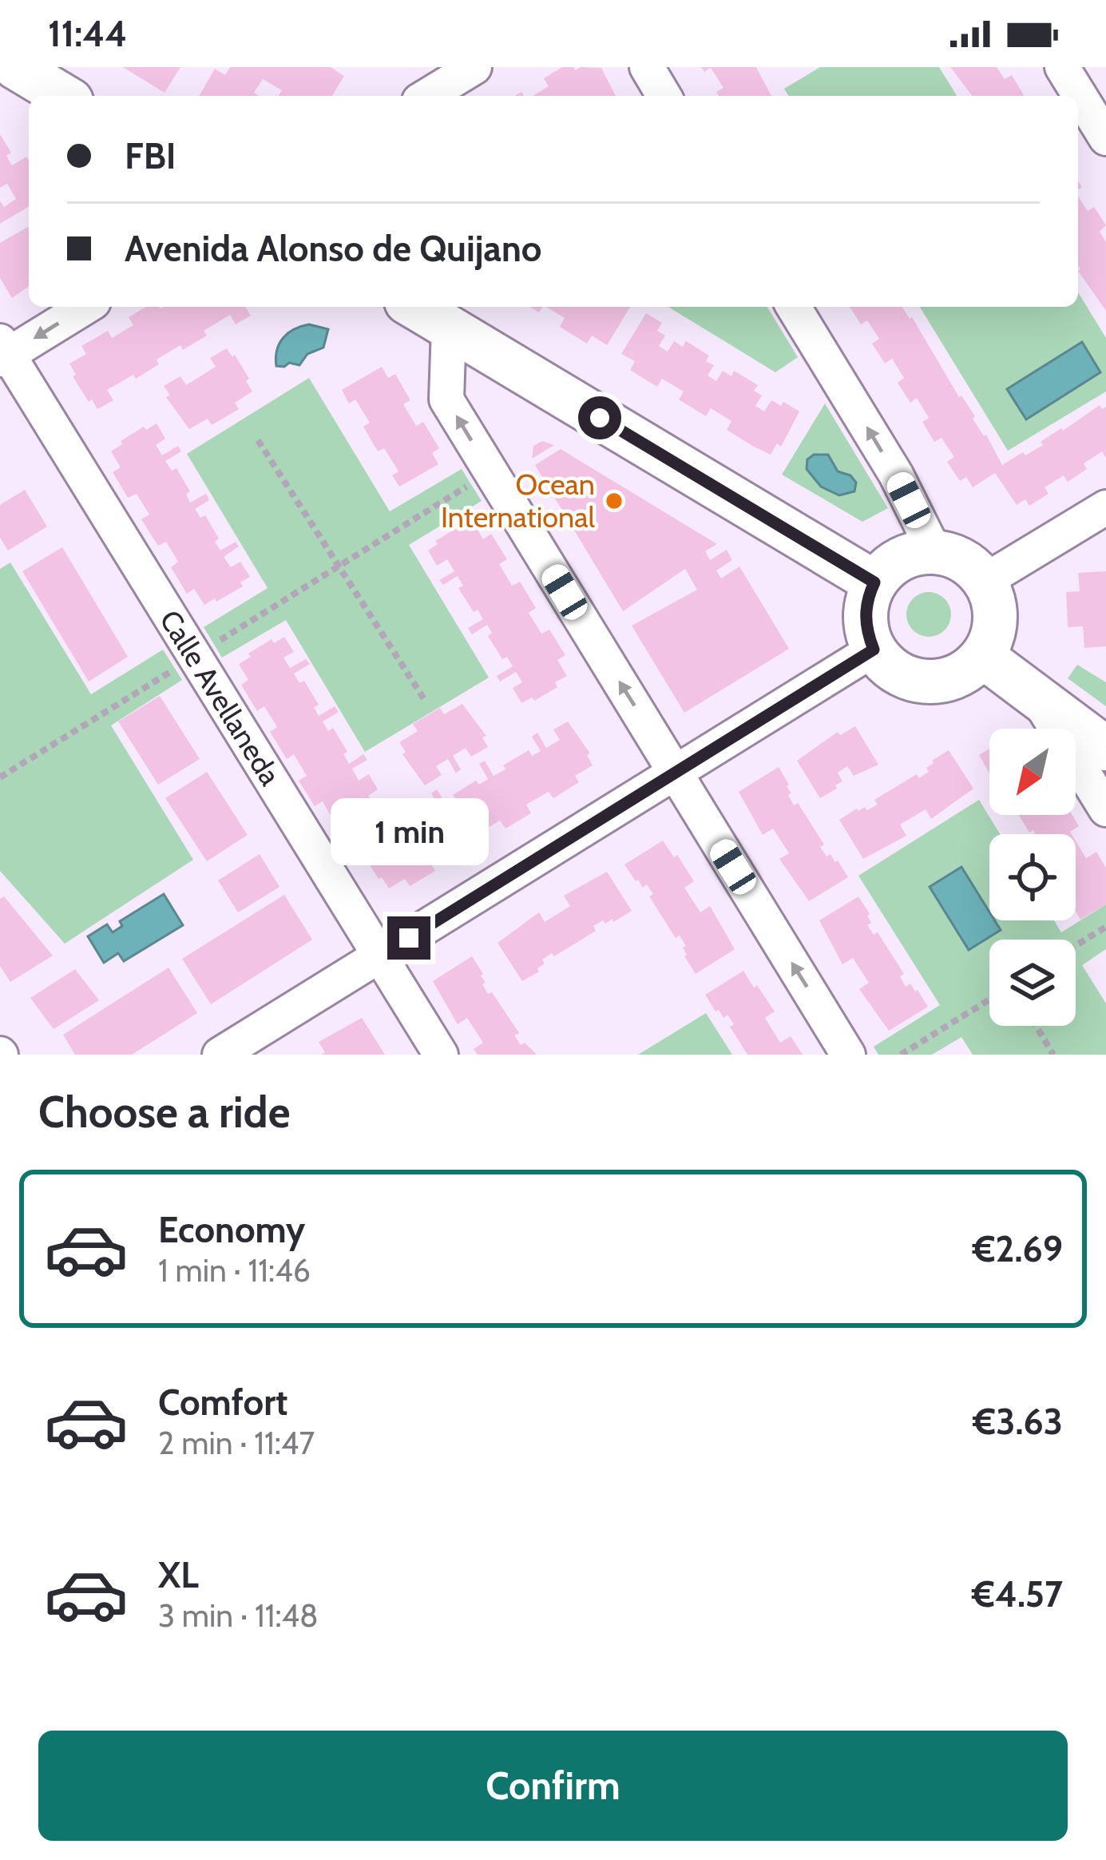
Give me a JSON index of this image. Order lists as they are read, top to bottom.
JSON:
{
  "streets": {
    "street": ["Calle Avellaneda"]
  },
  "places": ["Ocean International"],
  "north": "bottom left",
  "page": {
    "status": "11:44",
    "banner": ["FBI", "Avenida Alonso de Quijano"],
    "bubble": "1 min",
    "heading": "Choose a ride",
    "list": [
      {
        "name": "Economy",
        "note": "1 min · 11:46",
        "value": "€2.69"
      },
      {
        "name": "Comfort",
        "note": "2 min · 11:47",
        "value": "€3.63"
      },
      {
        "name": "XL",
        "note": "3 min · 11:48",
        "value": "€4.57"
      }
    ],
    "buttons": "Confirm"
  }
}
